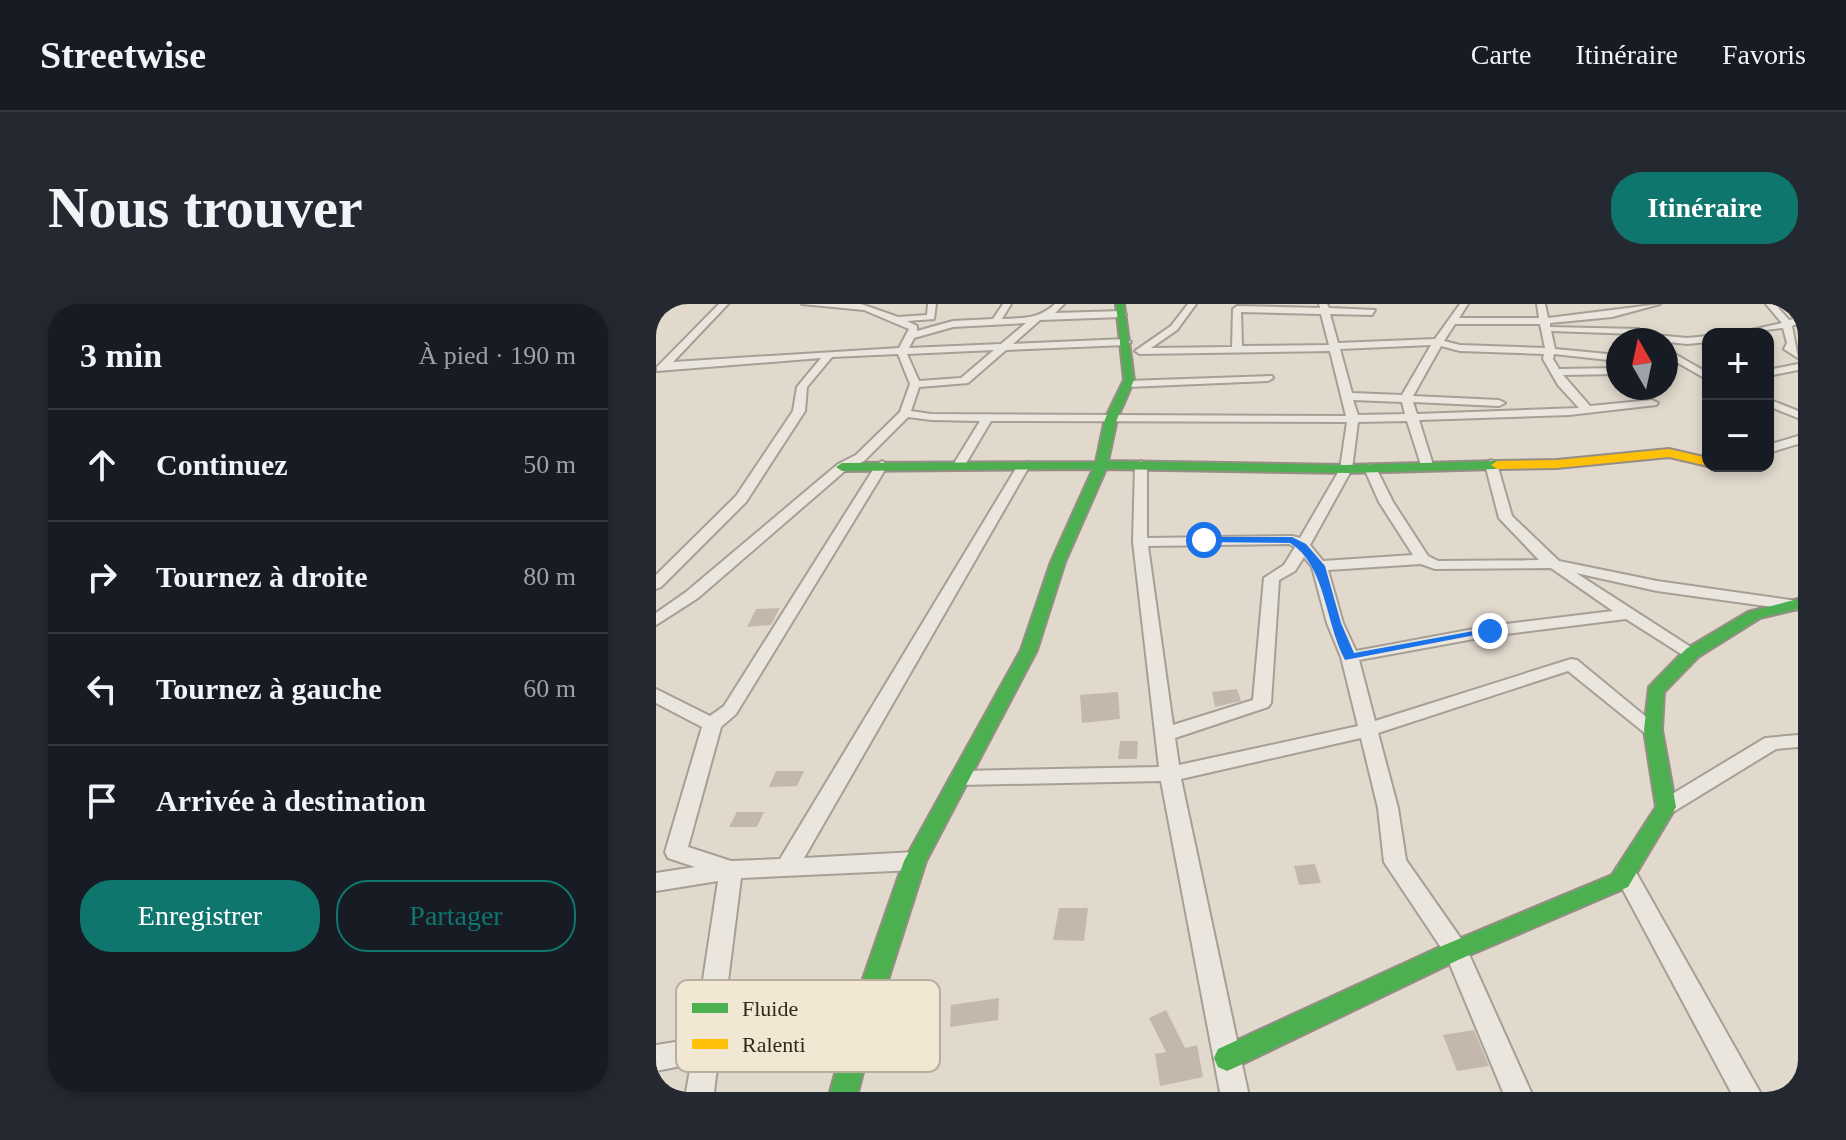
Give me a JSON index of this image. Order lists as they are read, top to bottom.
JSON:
{
  "legend": ["Fluide", "Ralenti"],
  "north": "top",
  "page": {
    "header": "Streetwise",
    "nav": ["Carte", "Itinéraire", "Favoris"],
    "buttons": [
      "Itinéraire",
      ["Enregistrer", "Partager"]
    ],
    "title": "Nous trouver",
    "heading": ["3 min", "À pied · 190 m"],
    "map_buttons": ["+", "−"],
    "list": [
      ["Continuez", "50 m"],
      ["Tournez à droite", "80 m"],
      ["Tournez à gauche", "60 m"],
      "Arrivée à destination"
    ]
  }
}
